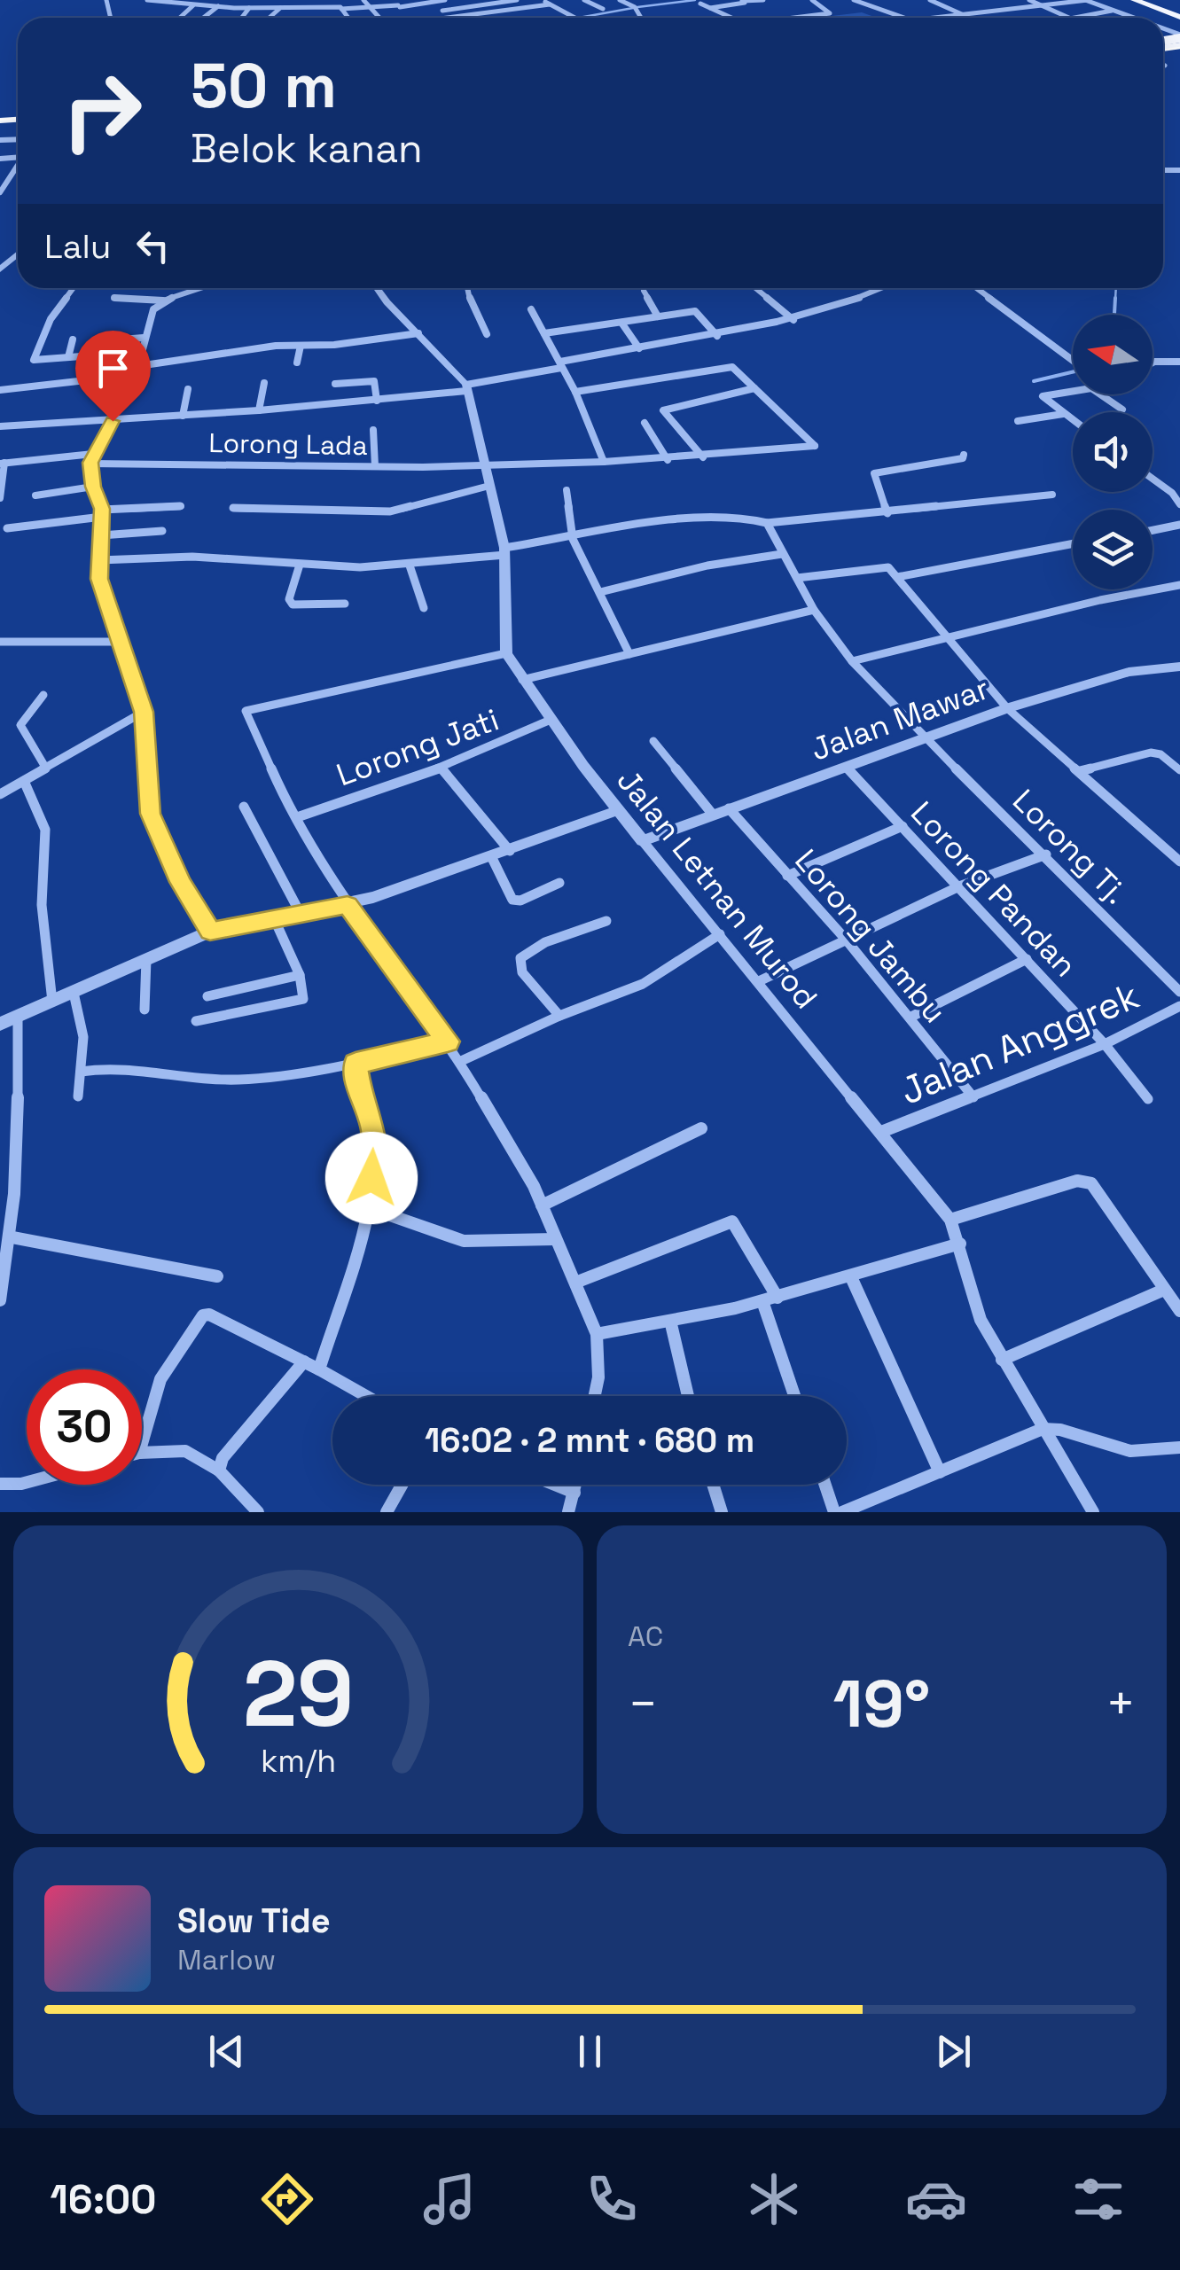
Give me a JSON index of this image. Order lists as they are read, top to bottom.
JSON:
{
  "streets": {
    "street": [
      "Lorong Lada",
      "Jalan Mawar",
      "Lorong Jati",
      "Lorong Tj.",
      "Jalan Letnan Murod",
      "Lorong Pandan",
      "Lorong Jambu",
      "Jalan Anggrek"
    ]
  },
  "crossings": [
    ["Lorong Lada", "Jalan Letnan Murod"],
    ["Jalan Mawar", "Lorong Tj."],
    ["Jalan Mawar", "Jalan Letnan Murod"],
    ["Jalan Mawar", "Lorong Pandan"],
    ["Jalan Mawar", "Lorong Jambu"],
    ["Lorong Jati", "Jalan Letnan Murod"],
    ["Jalan Letnan Murod", "Jalan Anggrek"],
    ["Lorong Pandan", "Jalan Anggrek"],
    ["Lorong Jambu", "Jalan Anggrek"]
  ],
  "north": "left",
  "page": {
    "turn": ["50 m", "Belok kanan"],
    "then": "Lalu",
    "limit": "30",
    "trip": "16:02 · 2 mnt · 680 m",
    "tile": "AC",
    "heat": ["−", "19°", "+"],
    "song": ["Slow Tide", "Marlow"],
    "tabs": "16:00",
    "gauge": ["29", "km/h"]
  }
}
